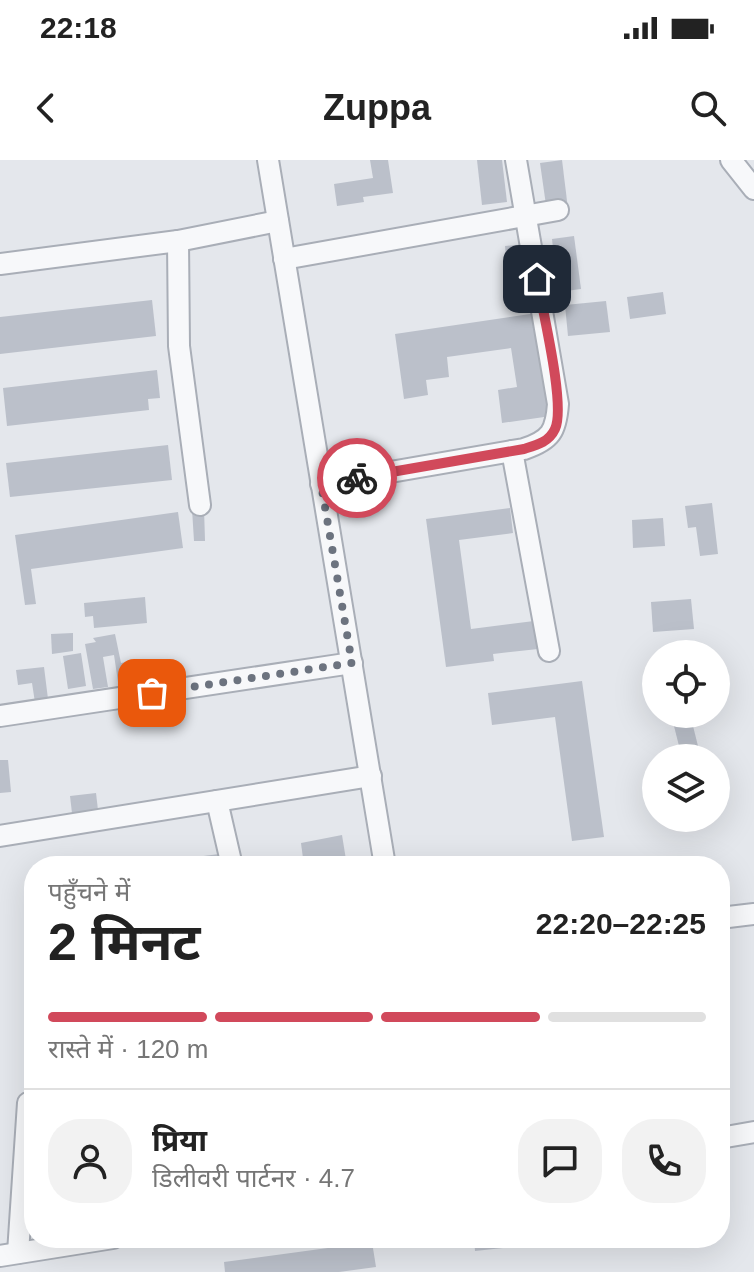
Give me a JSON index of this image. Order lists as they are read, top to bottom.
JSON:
{
  "page": {
    "status": "22:18",
    "header": "Zuppa",
    "heading": ["2 मिनट", "पहुँचने में", "22:20–22:25"],
    "panel": ["प्रिया", "डिलीवरी पार्टनर · 4.7"],
    "bar": "रास्ते में · 120 m"
  }
}
